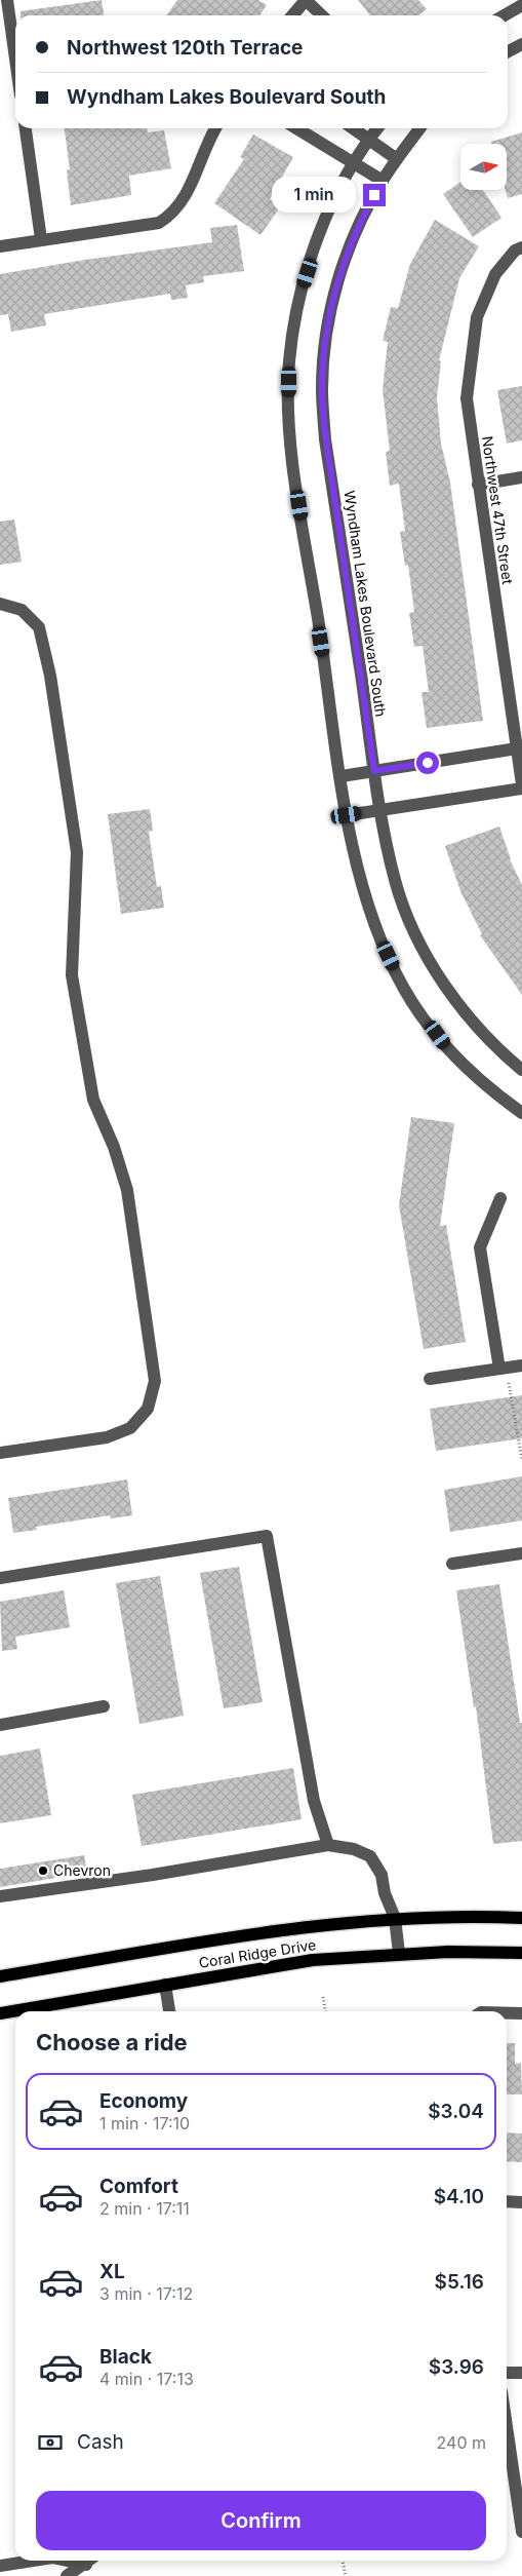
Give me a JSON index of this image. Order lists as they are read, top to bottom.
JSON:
{
  "streets": {
    "main road": ["Coral Ridge Drive"],
    "street": ["Northwest 47th Street", "Wyndham Lakes Boulevard South"]
  },
  "places": ["Chevron"],
  "north": "right",
  "page": {
    "banner": ["Northwest 120th Terrace", "Wyndham Lakes Boulevard South"],
    "bubble": "1 min",
    "heading": "Choose a ride",
    "list": [
      {
        "name": "Economy",
        "note": "1 min · 17:10",
        "value": "$3.04"
      },
      {
        "name": "Comfort",
        "note": "2 min · 17:11",
        "value": "$4.10"
      },
      {
        "name": "XL",
        "note": "3 min · 17:12",
        "value": "$5.16"
      },
      {
        "name": "Black",
        "note": "4 min · 17:13",
        "value": "$3.96"
      }
    ],
    "pay": ["Cash", "240 m"],
    "buttons": "Confirm"
  }
}
